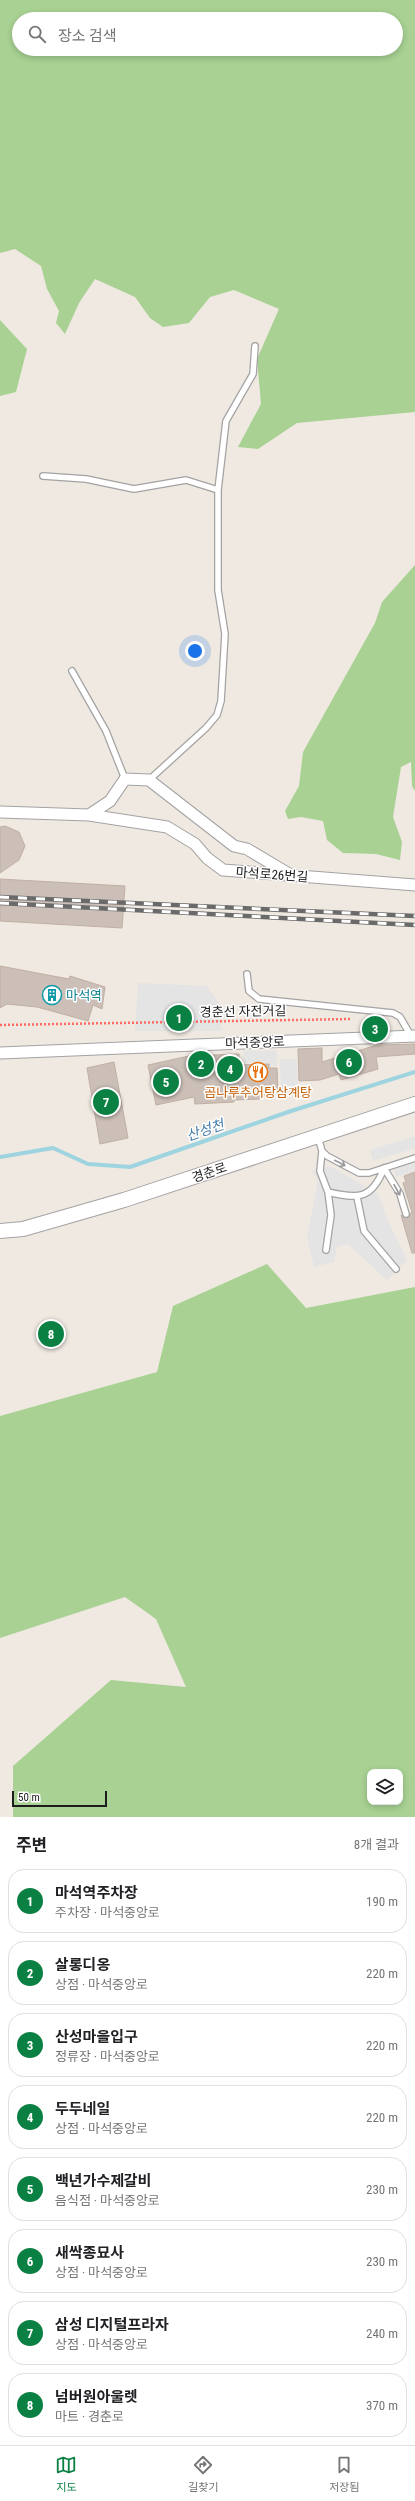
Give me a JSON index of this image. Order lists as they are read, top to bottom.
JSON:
{
  "streets": {
    "street": ["마석로26번길", "마석중앙로", "경춘로"],
    "path": ["경춘선 자전거길"]
  },
  "water": ["산성천"],
  "places": {
    "building": ["마석역"],
    "restaurant": ["곰나루추어탕삼계탕"]
  },
  "scale_bar": "50 m",
  "page": {
    "search": "장소 검색",
    "pins": [
      "1",
      "3",
      "6",
      "2",
      "4",
      "5",
      "7",
      "8"
    ],
    "scale": "50 m",
    "heading": ["주변", "8개 결과"],
    "list": [
      {
        "mark": "1",
        "name": "마석역주차장",
        "note": "주차장 · 마석중앙로",
        "value": "190 m"
      },
      {
        "mark": "2",
        "name": "살롱디옹",
        "note": "상점 · 마석중앙로",
        "value": "220 m"
      },
      {
        "mark": "3",
        "name": "산성마을입구",
        "note": "정류장 · 마석중앙로",
        "value": "220 m"
      },
      {
        "mark": "4",
        "name": "두두네일",
        "note": "상점 · 마석중앙로",
        "value": "220 m"
      },
      {
        "mark": "5",
        "name": "백년가수제갈비",
        "note": "음식점 · 마석중앙로",
        "value": "230 m"
      },
      {
        "mark": "6",
        "name": "새싹종묘사",
        "note": "상점 · 마석중앙로",
        "value": "230 m"
      },
      {
        "mark": "7",
        "name": "삼성 디지털프라자",
        "note": "상점 · 마석중앙로",
        "value": "240 m"
      },
      {
        "mark": "8",
        "name": "넘버원아울렛",
        "note": "마트 · 경춘로",
        "value": "370 m"
      }
    ],
    "nav": ["지도", "길찾기", "저장됨"]
  }
}
